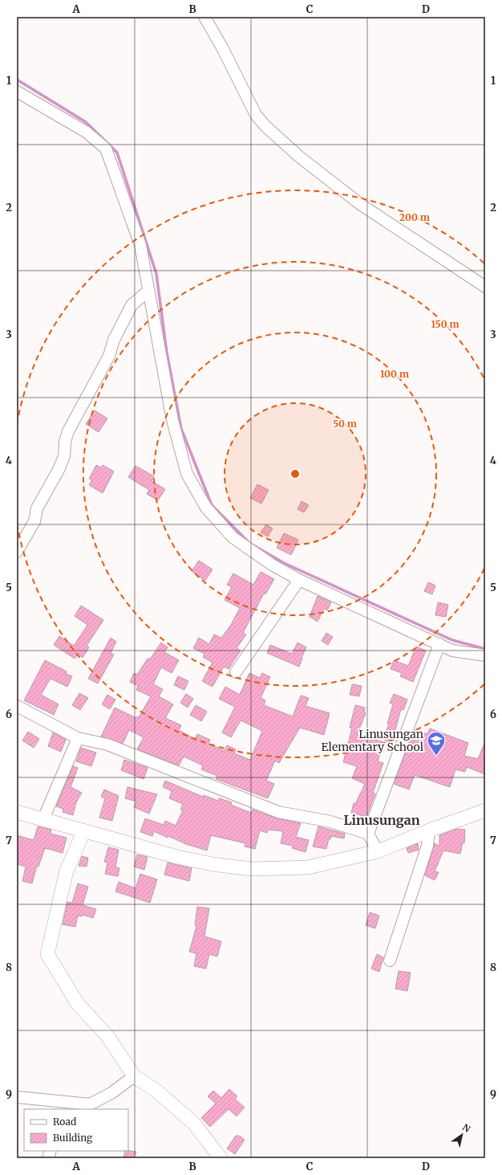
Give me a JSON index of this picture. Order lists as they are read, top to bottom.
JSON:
{
  "districts": ["Linusungan"],
  "places": {
    "school or university": ["Linusungan Elementary School"]
  },
  "legend": ["Road", "Building"],
  "north": "top right",
  "grid": {
    "columns": [
      "A",
      "B",
      "C",
      "D"
    ],
    "rows": [
      "1",
      "2",
      "3",
      "4",
      "5",
      "6",
      "7",
      "8",
      "9"
    ]
  },
  "rings": [
    "200 m",
    "150 m",
    "100 m",
    "50 m"
  ]
}
